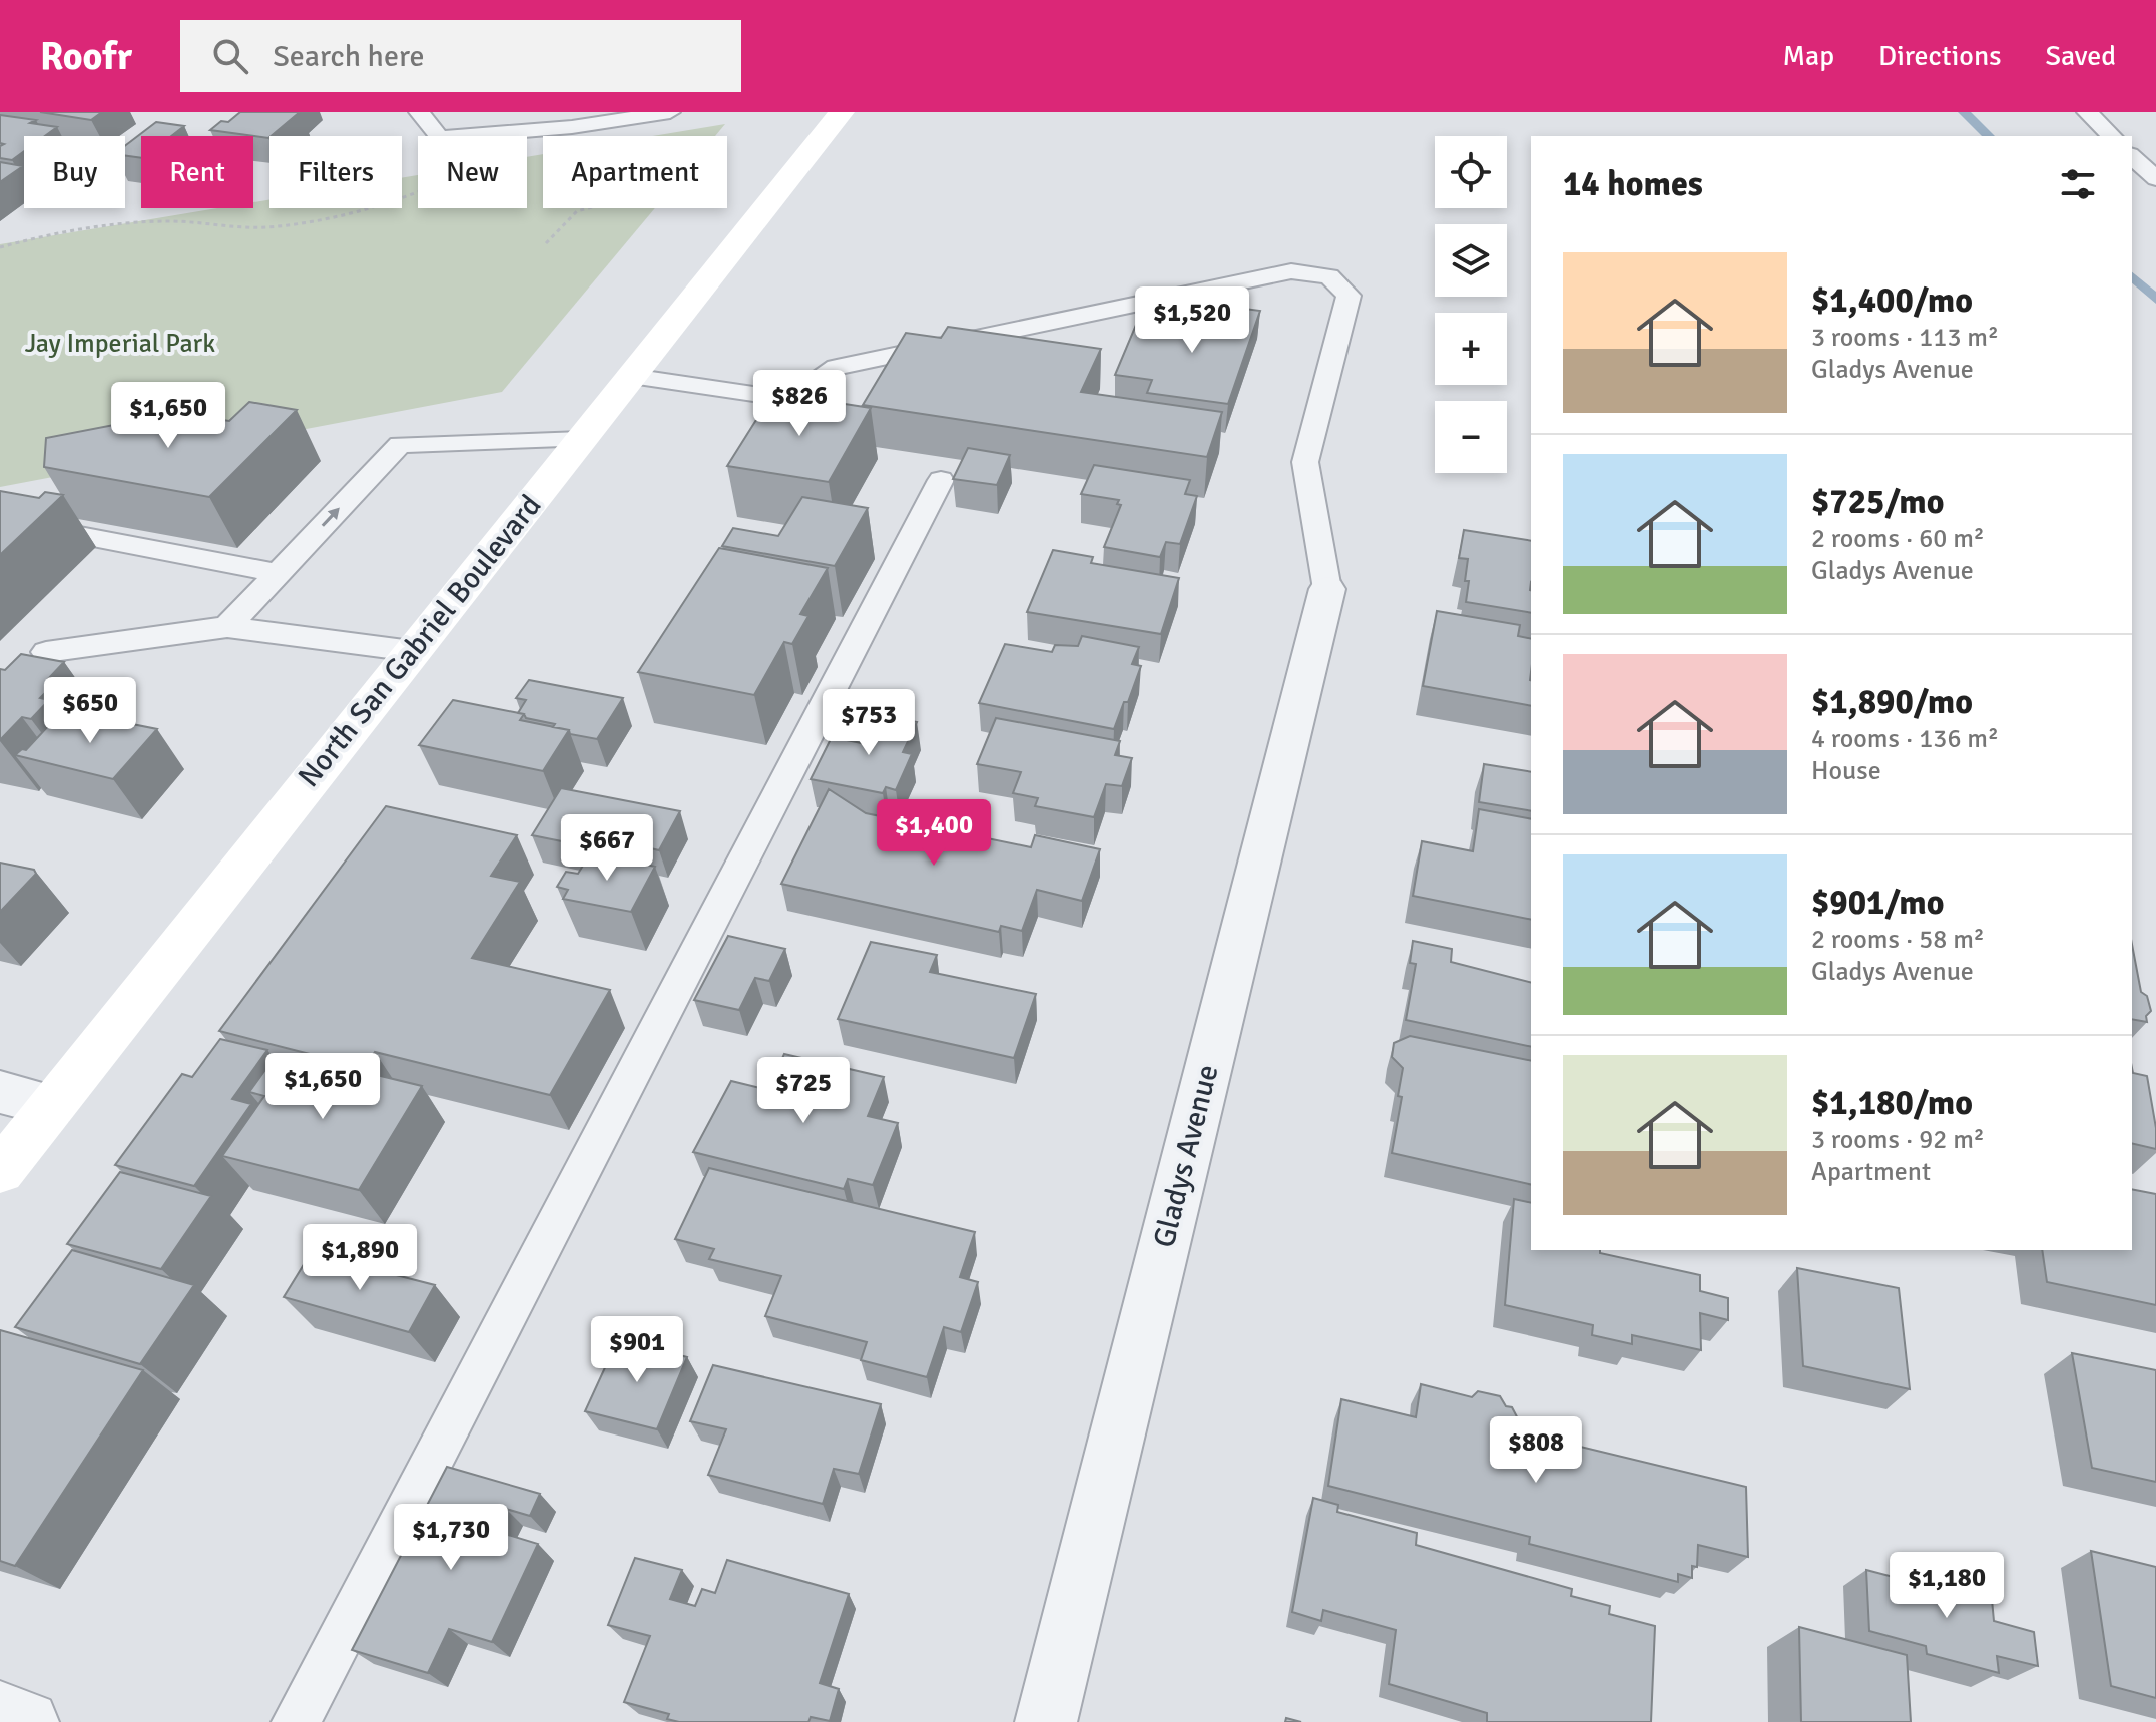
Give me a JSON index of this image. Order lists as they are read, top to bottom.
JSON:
{
  "streets": {
    "main road": ["North San Gabriel Boulevard"],
    "street": ["Gladys Avenue"]
  },
  "parks": ["Jay Imperial Park"],
  "page": {
    "header": "Roofr",
    "search": "Search here",
    "nav": ["Map", "Directions", "Saved"],
    "map_buttons": ["+", "−"],
    "chip": [
      "Buy",
      "Rent",
      "Filters",
      "New",
      "Apartment"
    ],
    "heading": "14 homes",
    "list": [
      {
        "name": "$1,400/mo",
        "note": "3 rooms · 113 m² · Gladys Avenue"
      },
      {
        "name": "$725/mo",
        "note": "2 rooms · 60 m² · Gladys Avenue"
      },
      {
        "name": "$1,890/mo",
        "note": "4 rooms · 136 m² · House"
      },
      {
        "name": "$901/mo",
        "note": "2 rooms · 58 m² · Gladys Avenue"
      },
      {
        "name": "$1,180/mo",
        "note": "3 rooms · 92 m² · Apartment"
      }
    ],
    "price": [
      "$1,520",
      "$826",
      "$1,650",
      "$650",
      "$753",
      "$1,400",
      "$667",
      "$1,650",
      "$725",
      "$1,890",
      "$901",
      "$808",
      "$1,730",
      "$1,180"
    ]
  }
}
